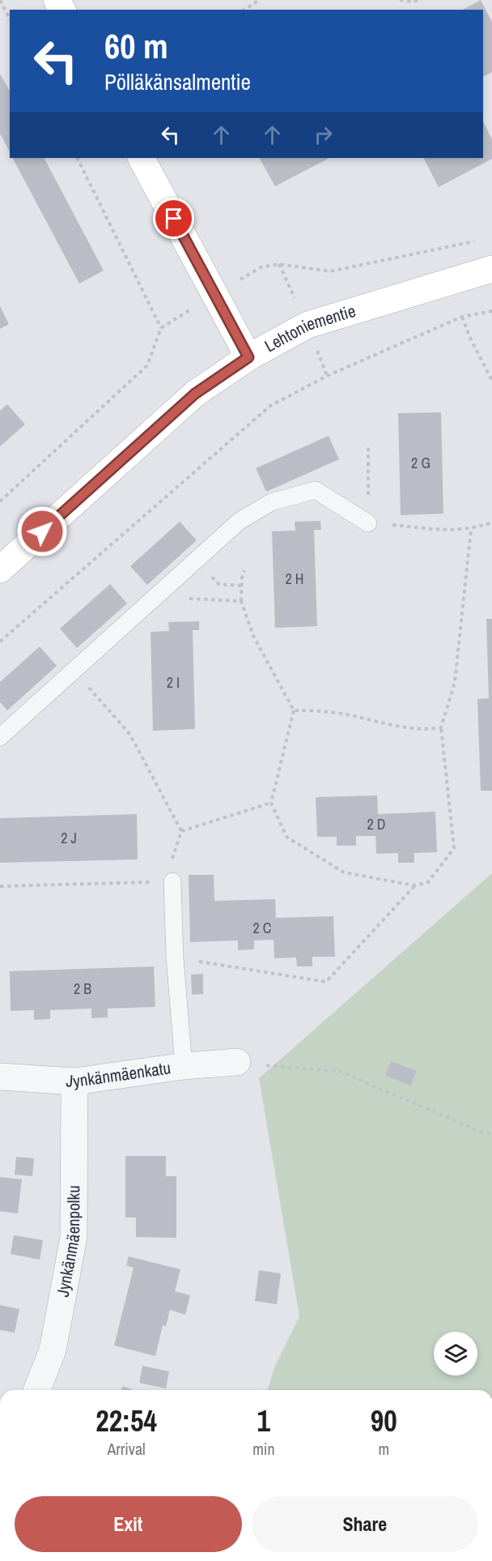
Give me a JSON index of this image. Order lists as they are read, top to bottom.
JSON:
{
  "streets": {
    "main road": ["Lehtoniementie"],
    "street": ["Jynkänmäenkatu", "Jynkänmäenpolku"]
  },
  "crossings": [
    ["Jynkänmäenkatu", "Jynkänmäenpolku"]
  ],
  "house_numbers": [
    "2 G",
    "2 H",
    "2 I",
    "2 D",
    "2 J",
    "2 C",
    "2 B"
  ],
  "page": {
    "turn": ["60 m", "Pölläkänsalmentie"],
    "eta": [
      "22:54",
      "Arrival",
      "1",
      "min",
      "90",
      "m"
    ],
    "buttons": ["Exit", "Share"]
  }
}
